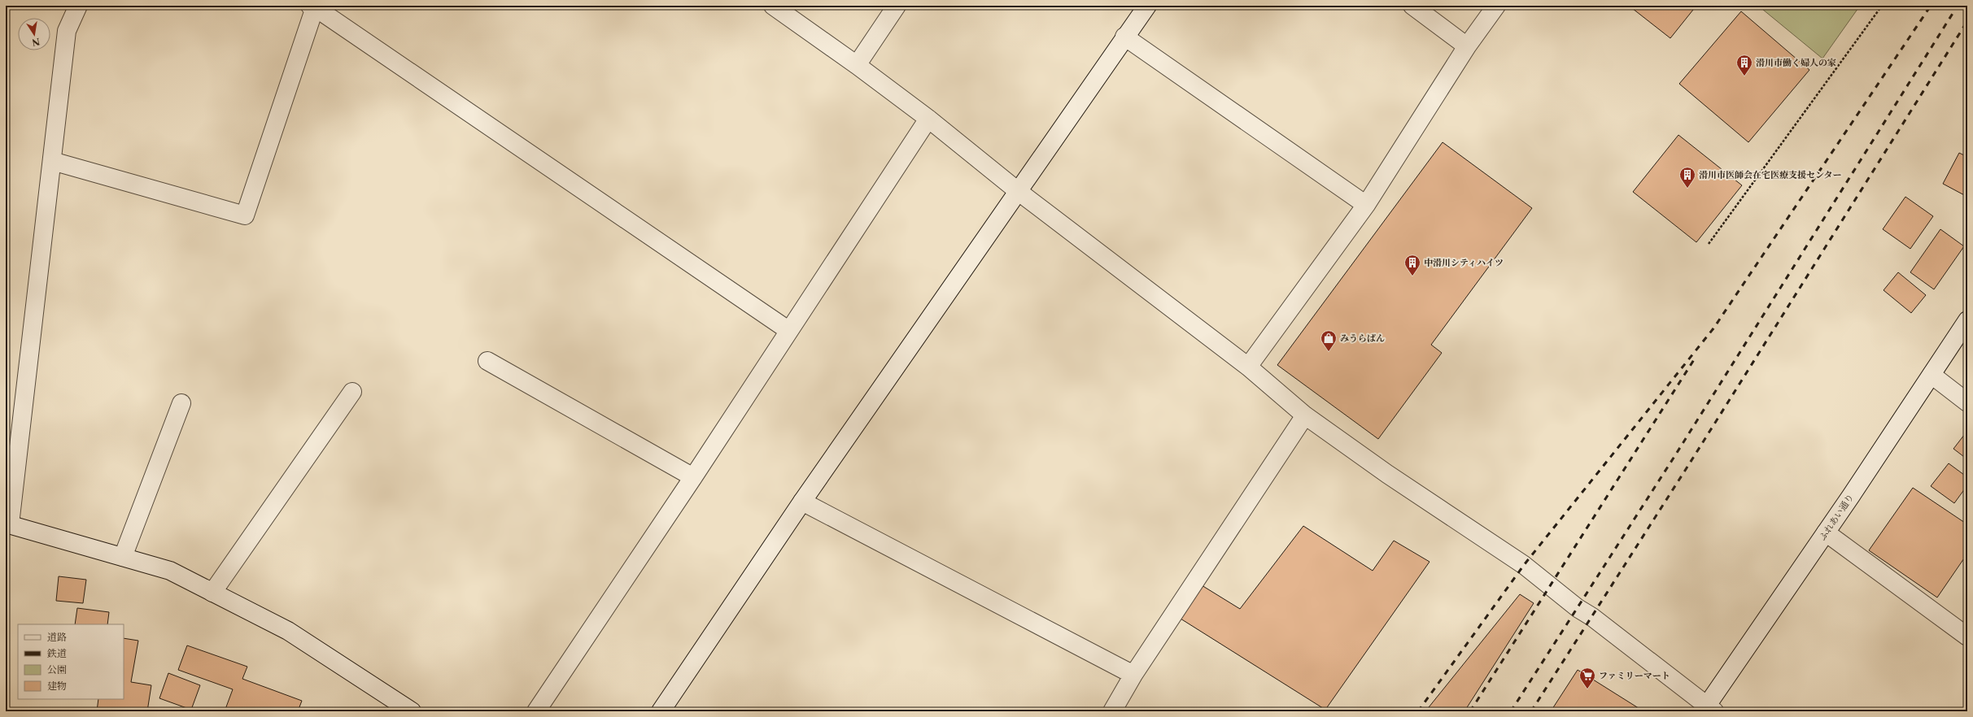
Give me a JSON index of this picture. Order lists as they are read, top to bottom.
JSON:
{
  "streets": {
    "street": ["ふれあい通り"]
  },
  "places": {
    "building": ["滑川市働く婦人の家", "滑川市医師会在宅医療支援センター", "中滑川シティハイツ"],
    "shop": ["みうらぱん"],
    "supermarket": ["ファミリーマート"]
  },
  "legend": [
    "道路",
    "鉄道",
    "公園",
    "建物"
  ],
  "north": "bottom"
}
